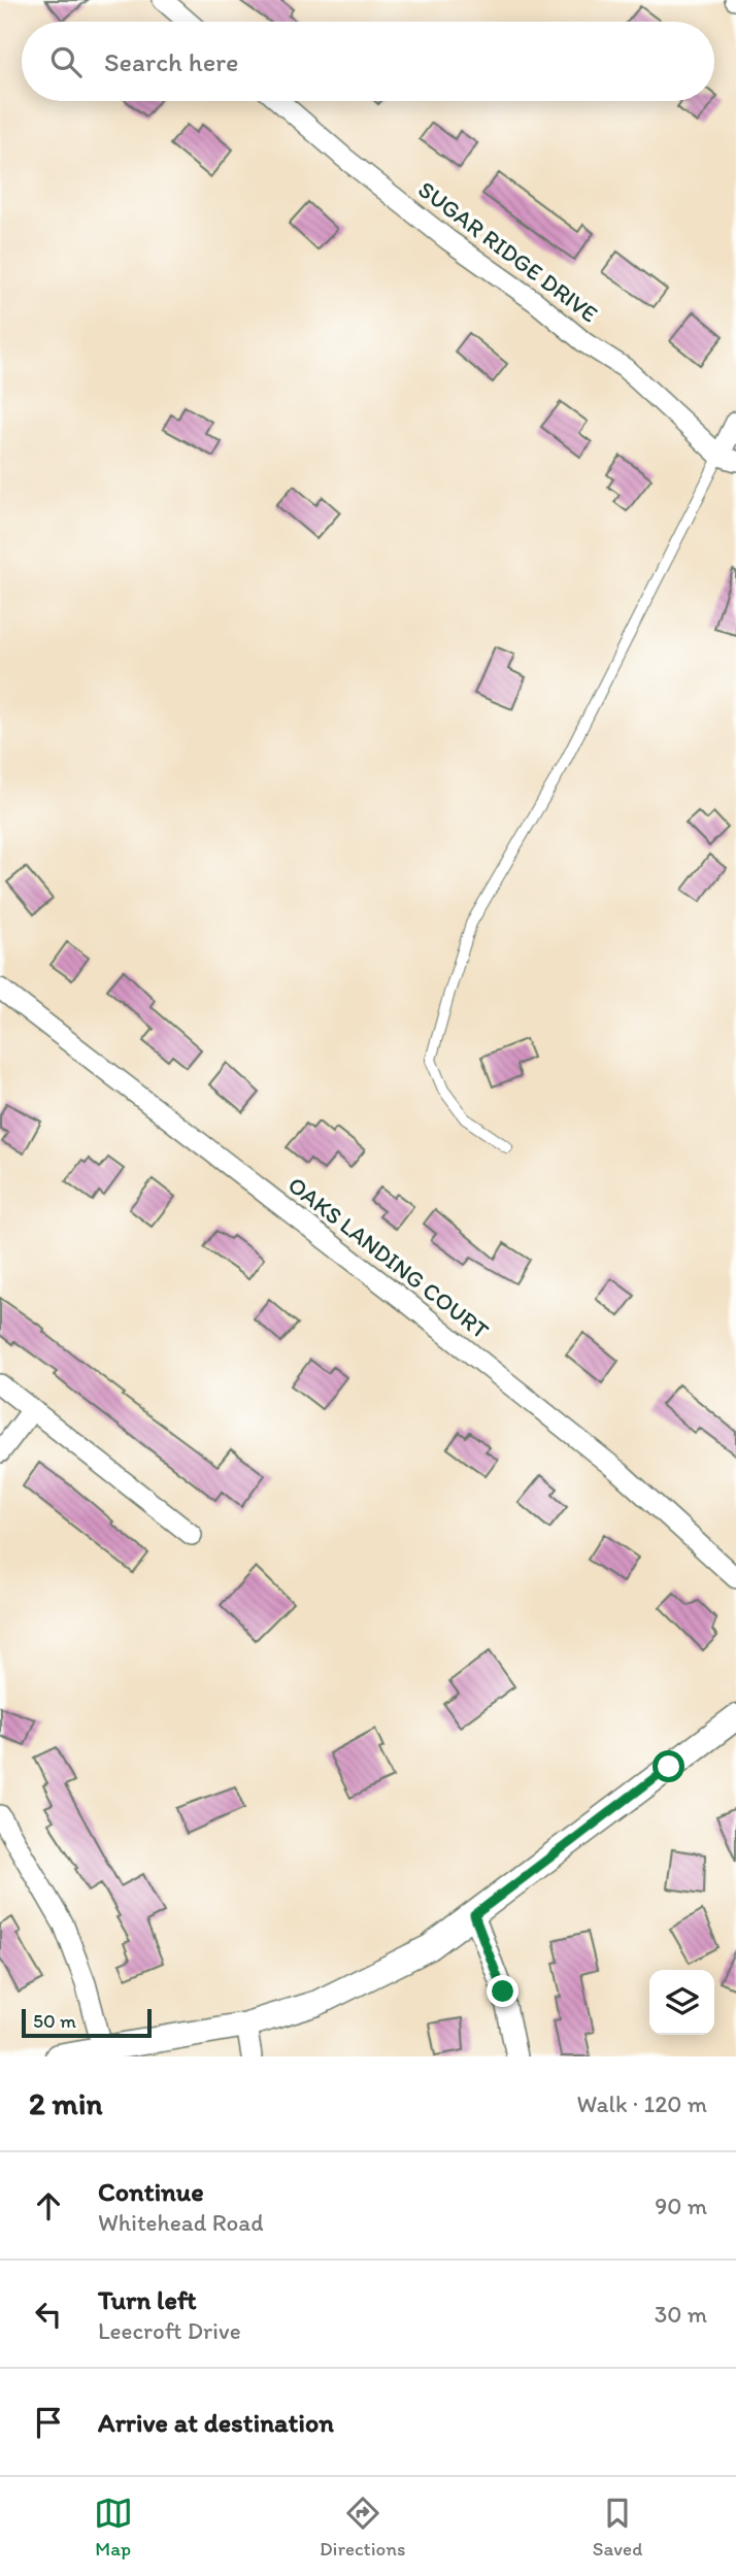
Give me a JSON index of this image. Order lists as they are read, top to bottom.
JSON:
{
  "streets": {
    "street": ["SUGAR RIDGE DRIVE", "OAKS LANDING COURT"]
  },
  "scale_bar": "50 m",
  "page": {
    "search": "Search here",
    "scale": "50 m",
    "heading": ["2 min", "Walk · 120 m"],
    "list": [
      ["Continue", "Whitehead Road", "90 m"],
      ["Turn left", "Leecroft Drive", "30 m"],
      "Arrive at destination"
    ],
    "nav": ["Map", "Directions", "Saved"]
  }
}
